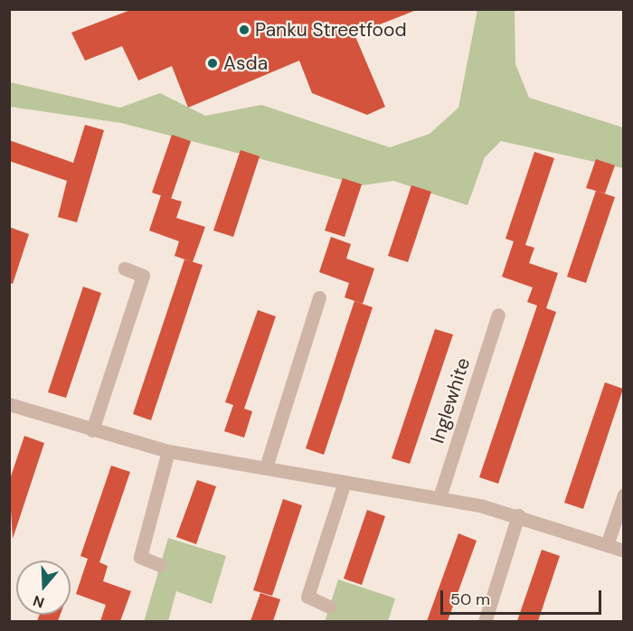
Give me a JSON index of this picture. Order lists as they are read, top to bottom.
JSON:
{
  "streets": {
    "street": ["Inglewhite"]
  },
  "places": ["Panku Streetfood", "Asda"],
  "scale_bar": "50 m",
  "north": "bottom"
}
